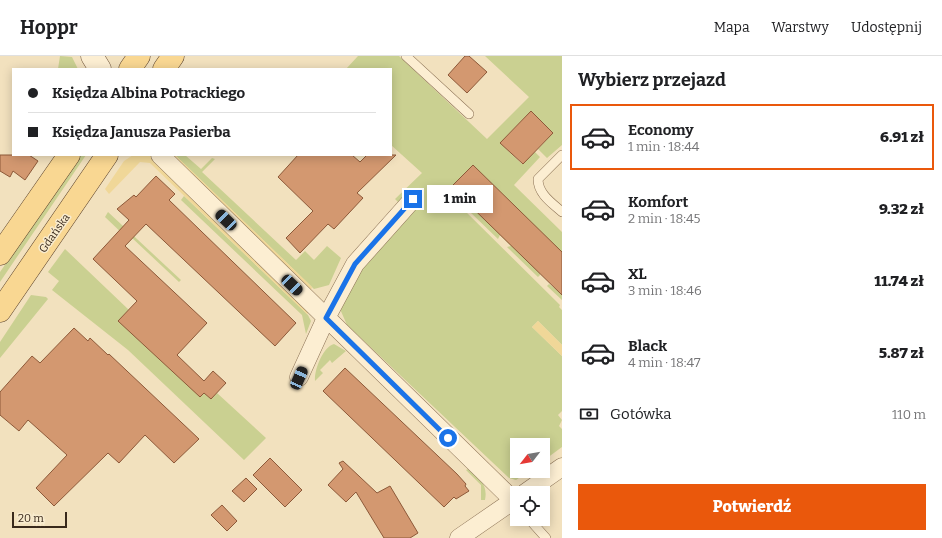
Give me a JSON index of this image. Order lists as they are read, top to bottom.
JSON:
{
  "streets": {
    "main road": ["Gdańska"]
  },
  "scale_bar": "20 m",
  "north": "bottom left",
  "page": {
    "header": "Hoppr",
    "nav": ["Mapa", "Warstwy", "Udostępnij"],
    "heading": "Wybierz przejazd",
    "banner": ["Księdza Albina Potrackiego", "Księdza Janusza Pasierba"],
    "list": [
      {
        "name": "Economy",
        "note": "1 min · 18:44",
        "value": "6.91 zł"
      },
      {
        "name": "Komfort",
        "note": "2 min · 18:45",
        "value": "9.32 zł"
      },
      {
        "name": "XL",
        "note": "3 min · 18:46",
        "value": "11.74 zł"
      },
      {
        "name": "Black",
        "note": "4 min · 18:47",
        "value": "5.87 zł"
      }
    ],
    "bubble": "1 min",
    "pay": ["Gotówka", "110 m"],
    "buttons": "Potwierdź",
    "scale": "20 m"
  }
}
